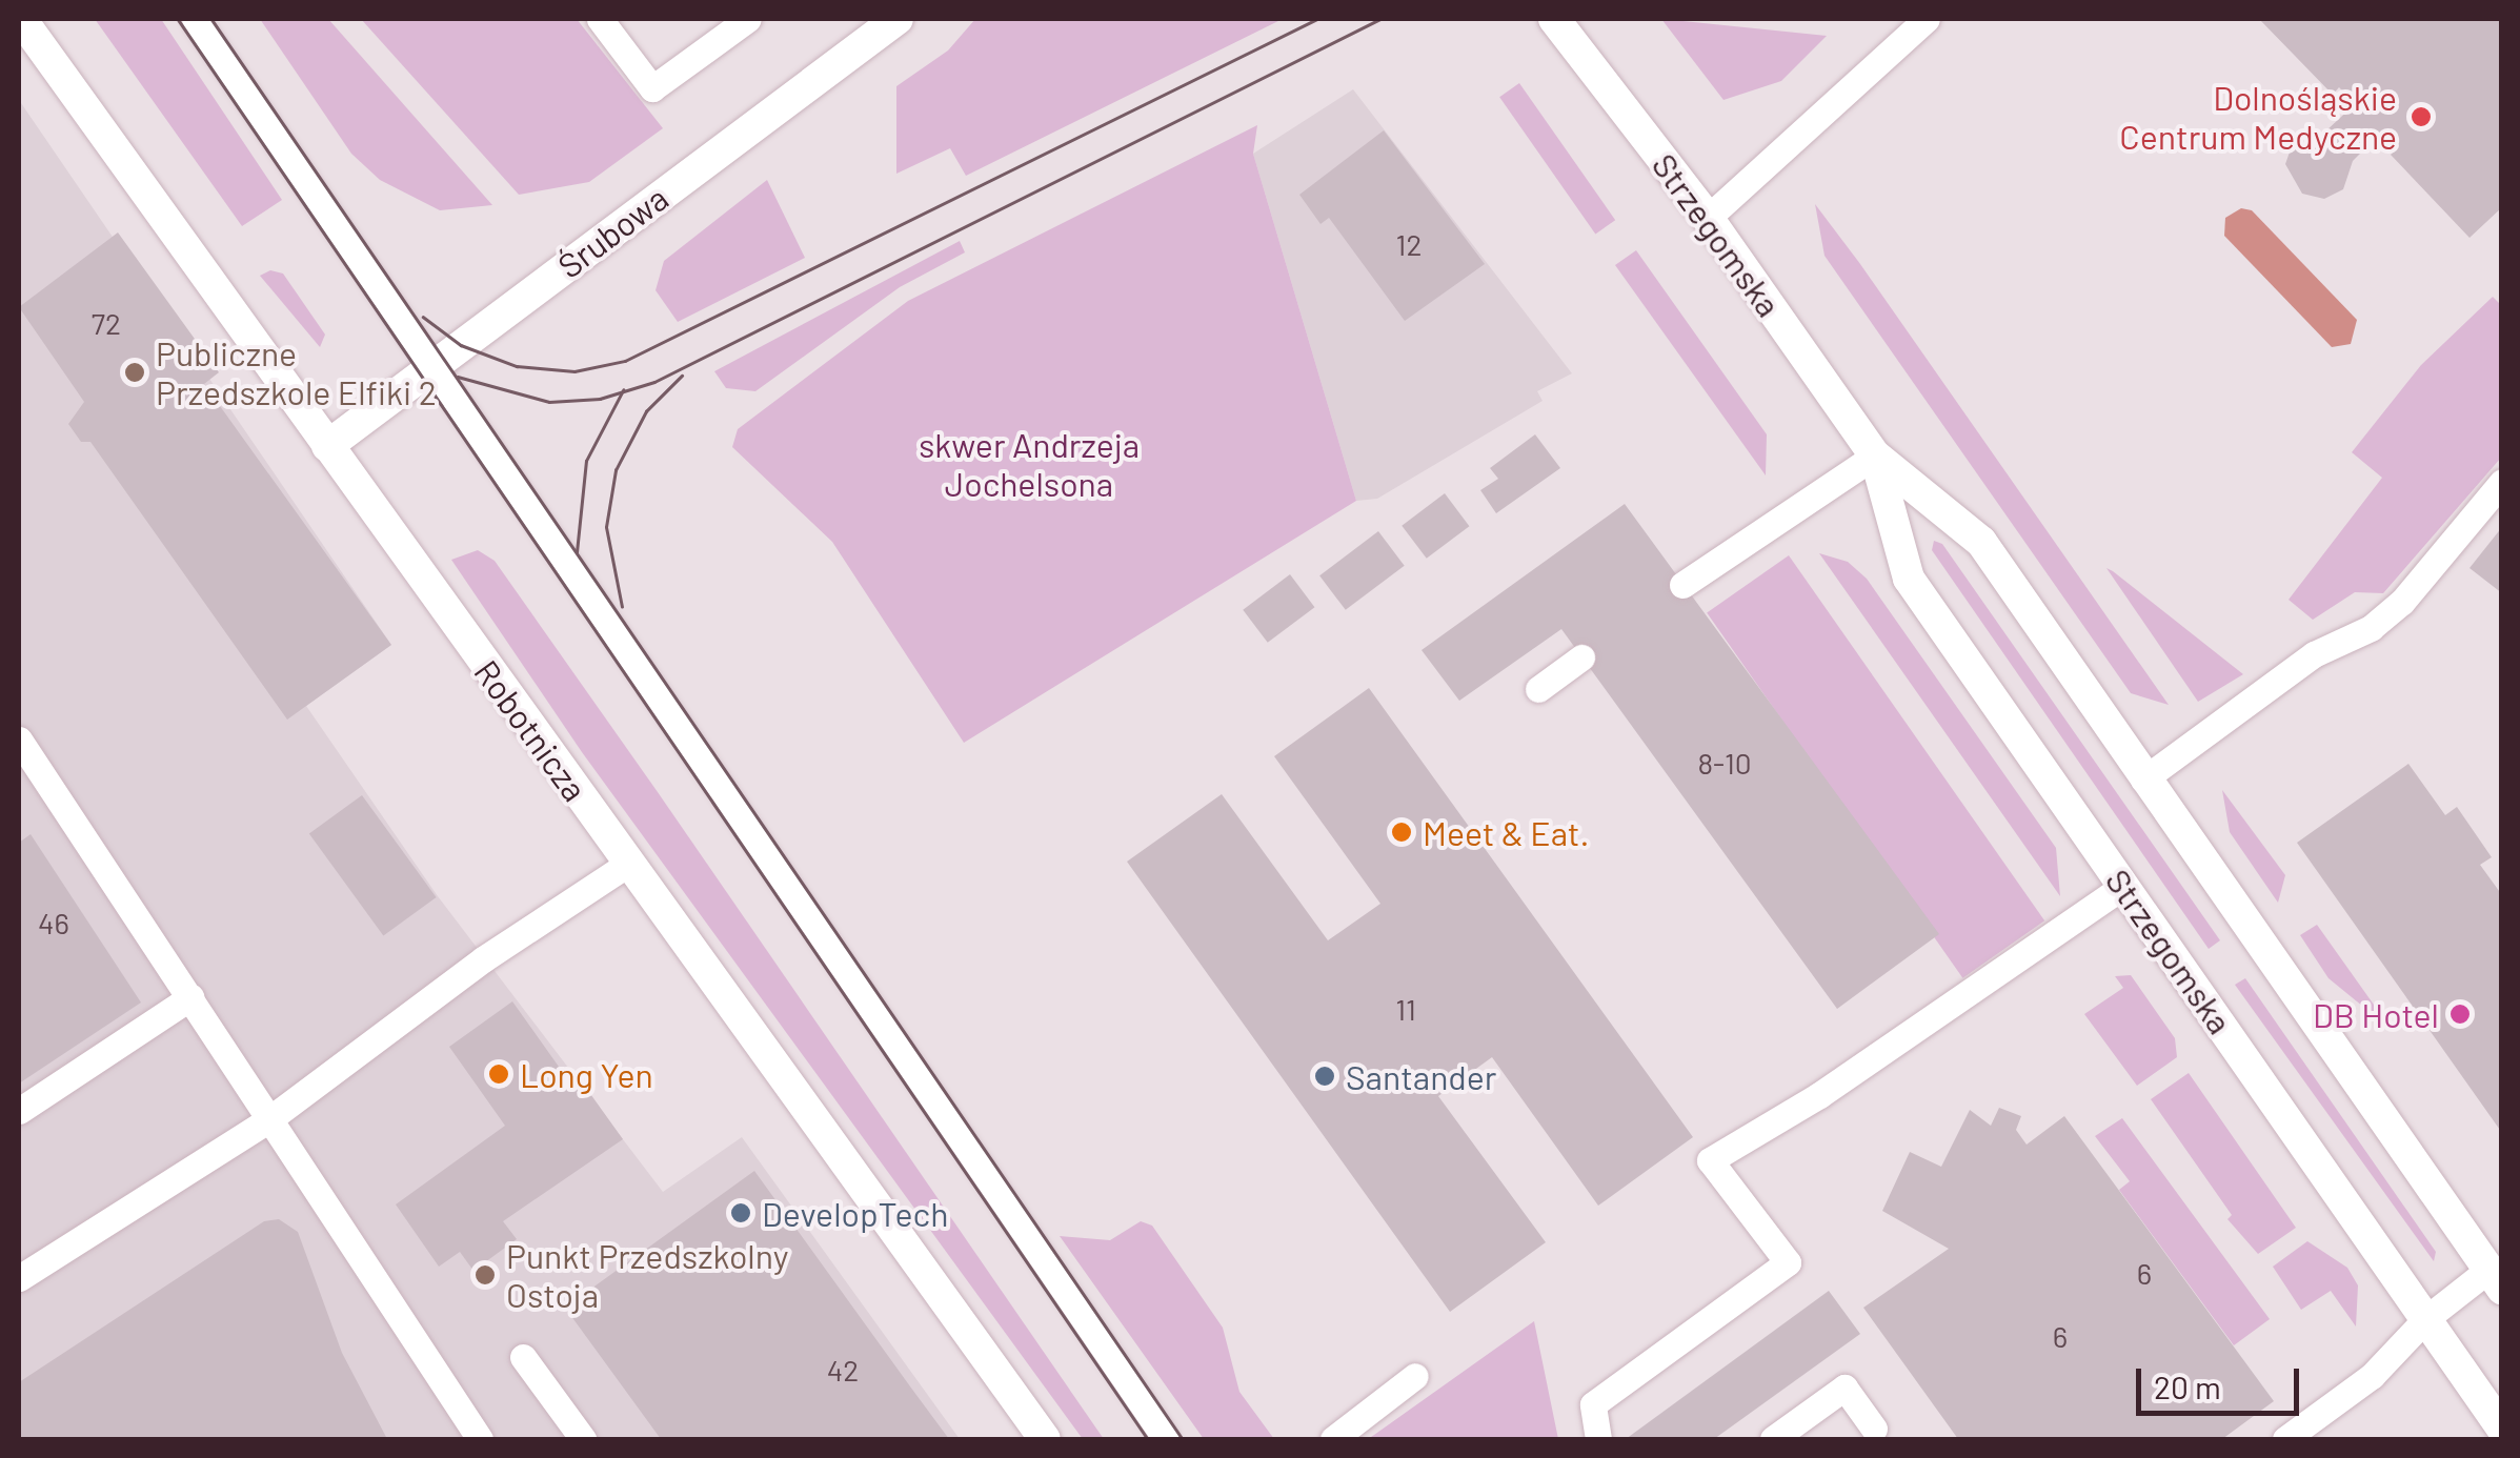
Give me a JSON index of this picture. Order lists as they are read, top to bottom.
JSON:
{
  "streets": {
    "main road": ["Śrubowa", "Strzegomska", "Robotnicza"]
  },
  "crossings": [
    ["Śrubowa", "Robotnicza"]
  ],
  "parks": ["skwer Andrzeja Jochelsona"],
  "places": [
    "Dolnośląskie Centrum Medyczne",
    "Publiczne Przedszkole Elfiki 2",
    "Meet & Eat.",
    "DB Hotel",
    "Long Yen",
    "Santander",
    "DevelopTech",
    "Punkt Przedszkolny Ostoja"
  ],
  "house_numbers": [
    "12",
    "72",
    "8-10",
    "46",
    "11",
    "6",
    "6",
    "42"
  ],
  "scale_bar": "20 m"
}
